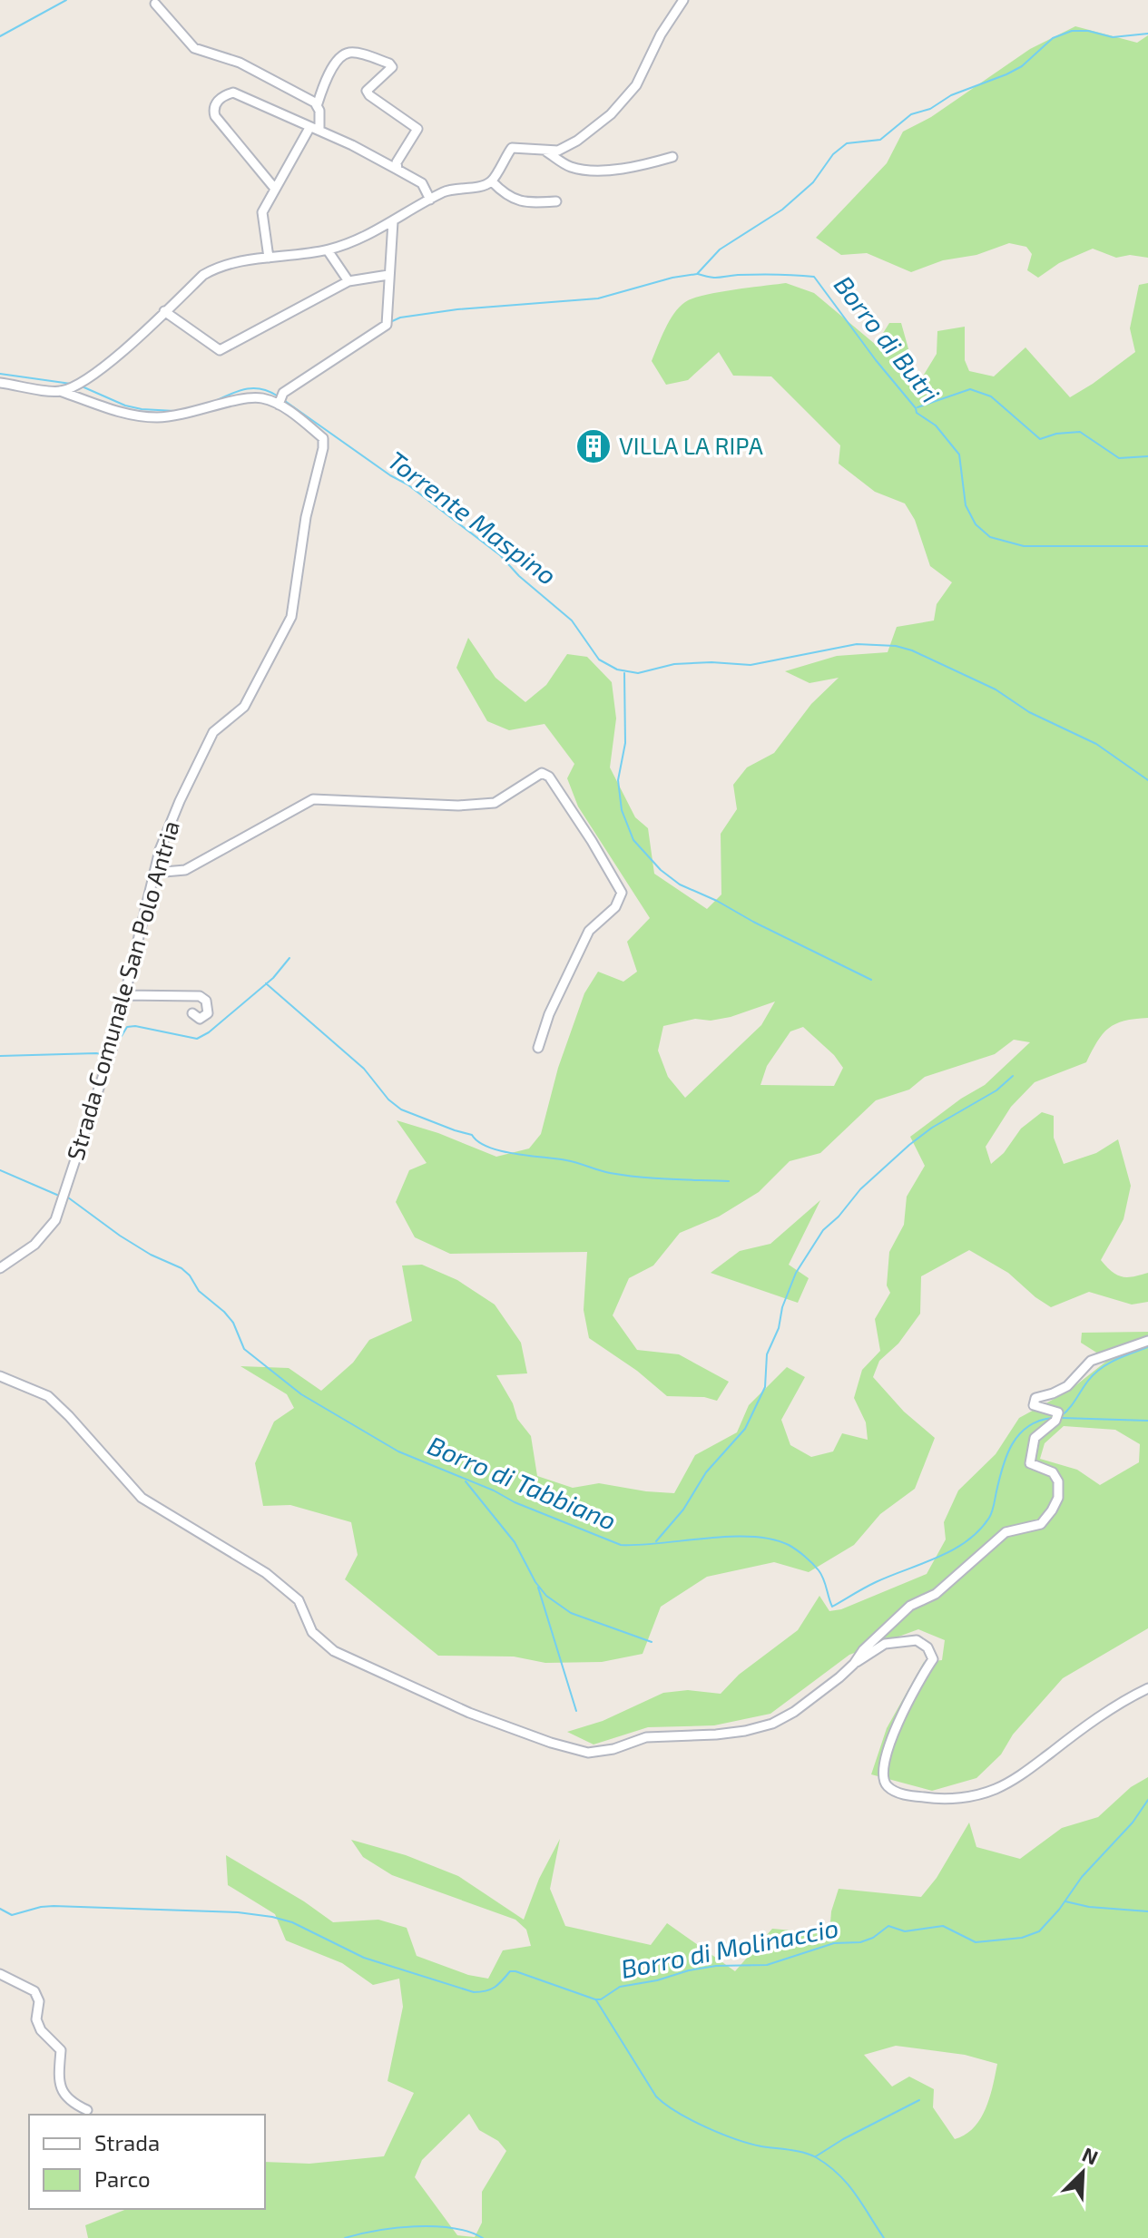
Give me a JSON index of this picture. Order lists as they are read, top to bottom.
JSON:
{
  "streets": {
    "street": ["Strada Comunale San Polo Antria"]
  },
  "water": [
    "Borro di Butri",
    "Torrente Maspino",
    "Borro di Tabbiano",
    "Borro di Molinaccio"
  ],
  "places": {
    "building": ["VILLA LA RIPA"]
  },
  "legend": ["Strada", "Parco"],
  "north": "top right"
}
